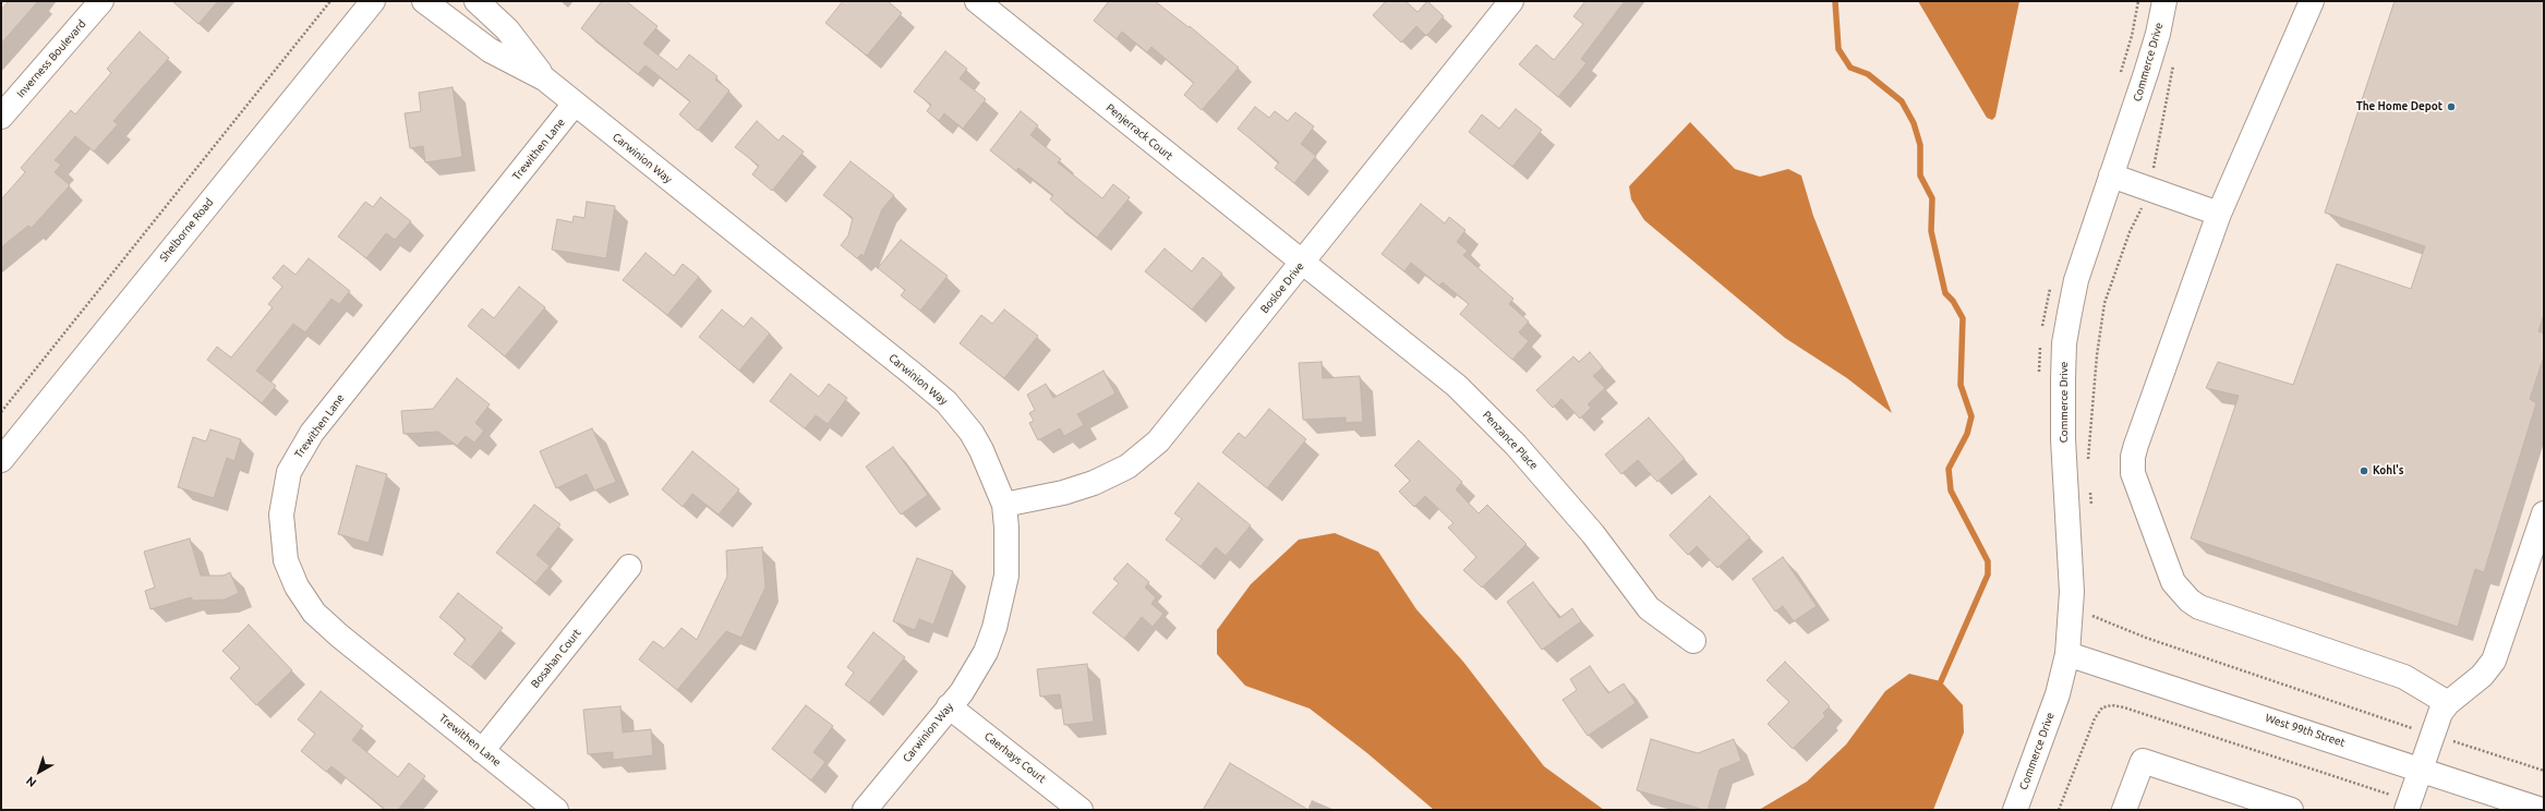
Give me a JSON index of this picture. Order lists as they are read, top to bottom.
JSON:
{
  "streets": {
    "street": [
      "Inverness Boulevard",
      "Commerce Drive",
      "Penjerrack Court",
      "Trewithen Lane",
      "Carwinion Way",
      "Shelborne Road",
      "Bosloe Drive",
      "Penzance Place",
      "Bosahan Court",
      "West 99th Street",
      "Caerhays Court"
    ]
  },
  "crossings": [
    ["Commerce Drive", "West 99th Street"],
    ["Penjerrack Court", "Bosloe Drive"],
    ["Penjerrack Court", "Penzance Place"],
    ["Trewithen Lane", "Carwinion Way"],
    ["Trewithen Lane", "Bosahan Court"],
    ["Carwinion Way", "Bosloe Drive"],
    ["Carwinion Way", "Caerhays Court"],
    ["Bosloe Drive", "Penzance Place"]
  ],
  "places": ["The Home Depot", "Kohl's"],
  "north": "bottom left"
}
